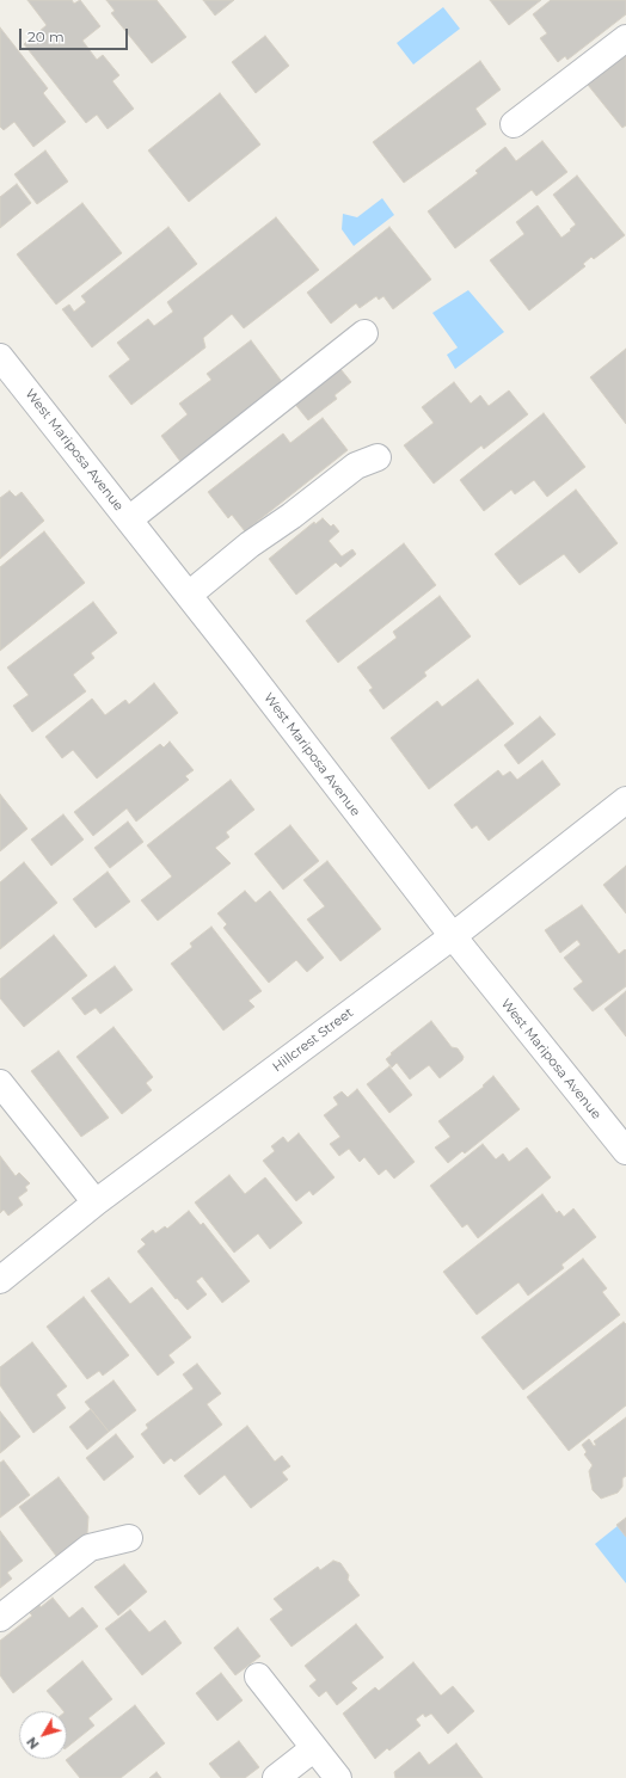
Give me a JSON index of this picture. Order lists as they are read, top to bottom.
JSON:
{
  "streets": {
    "street": ["West Mariposa Avenue", "Hillcrest Street"]
  },
  "crossings": [
    ["West Mariposa Avenue", "Hillcrest Street"]
  ],
  "scale_bar": "20 m",
  "north": "bottom left"
}
